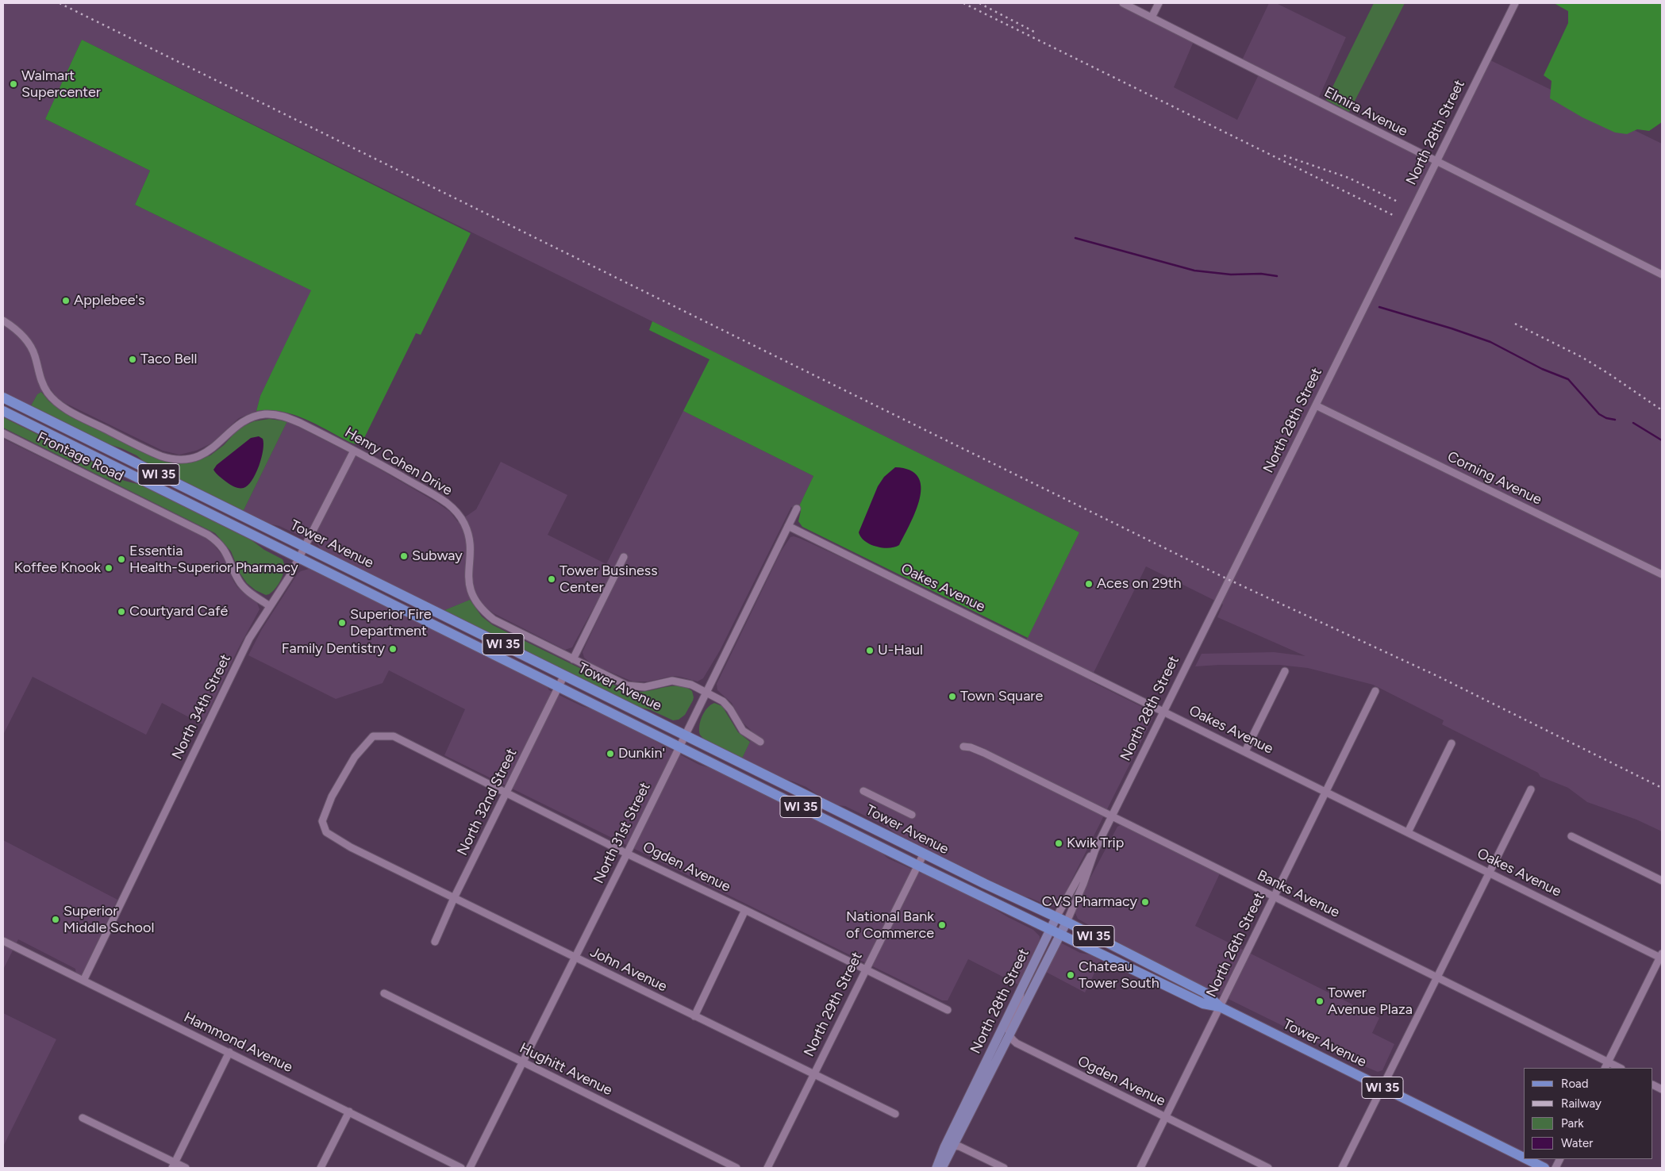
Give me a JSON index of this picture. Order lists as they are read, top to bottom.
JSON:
{
  "streets": {
    "main road": ["North 28th Street", "WI 35", "Tower Avenue"],
    "street": [
      "Elmira Avenue",
      "Frontage Road",
      "Henry Cohen Drive",
      "Corning Avenue",
      "Oakes Avenue",
      "North 34th Street",
      "North 32nd Street",
      "North 31st Street",
      "Ogden Avenue",
      "Banks Avenue",
      "North 26th Street",
      "John Avenue",
      "North 29th Street",
      "Hammond Avenue",
      "Hughitt Avenue"
    ]
  },
  "crossings": [
    ["Elmira Avenue", "North 28th Street"],
    ["North 28th Street", "Corning Avenue"],
    ["North 28th Street", "Tower Avenue"],
    ["North 28th Street", "Oakes Avenue"],
    ["North 28th Street", "Ogden Avenue"],
    ["North 28th Street", "Banks Avenue"],
    ["Frontage Road", "North 34th Street"],
    ["Henry Cohen Drive", "North 34th Street"],
    ["Henry Cohen Drive", "North 31st Street"],
    ["Tower Avenue", "North 34th Street"],
    ["Tower Avenue", "North 32nd Street"],
    ["Tower Avenue", "North 31st Street"],
    ["Tower Avenue", "North 26th Street"],
    ["Tower Avenue", "North 29th Street"],
    ["Oakes Avenue", "North 31st Street"],
    ["Oakes Avenue", "North 26th Street"],
    ["North 34th Street", "Hammond Avenue"],
    ["North 32nd Street", "Ogden Avenue"],
    ["North 32nd Street", "John Avenue"],
    ["North 31st Street", "Ogden Avenue"],
    ["North 31st Street", "John Avenue"],
    ["North 31st Street", "Hughitt Avenue"],
    ["Ogden Avenue", "North 26th Street"],
    ["Ogden Avenue", "John Avenue"],
    ["Ogden Avenue", "North 29th Street"],
    ["Banks Avenue", "North 26th Street"],
    ["John Avenue", "North 29th Street"]
  ],
  "places": [
    "Walmart Supercenter",
    "Applebee's",
    "Taco Bell",
    "Subway",
    "Essentia Health-Superior Pharmacy",
    "Koffee Knook",
    "Tower Business Center",
    "Aces on 29th",
    "Courtyard Café",
    "Superior Fire Department",
    "Family Dentistry",
    "U-Haul",
    "Town Square",
    "Dunkin'",
    "Kwik Trip",
    "CVS Pharmacy",
    "Superior Middle School",
    "National Bank of Commerce",
    "Chateau Tower South",
    "Tower Avenue Plaza"
  ],
  "legend": [
    "Road",
    "Railway",
    "Park",
    "Water"
  ]
}
